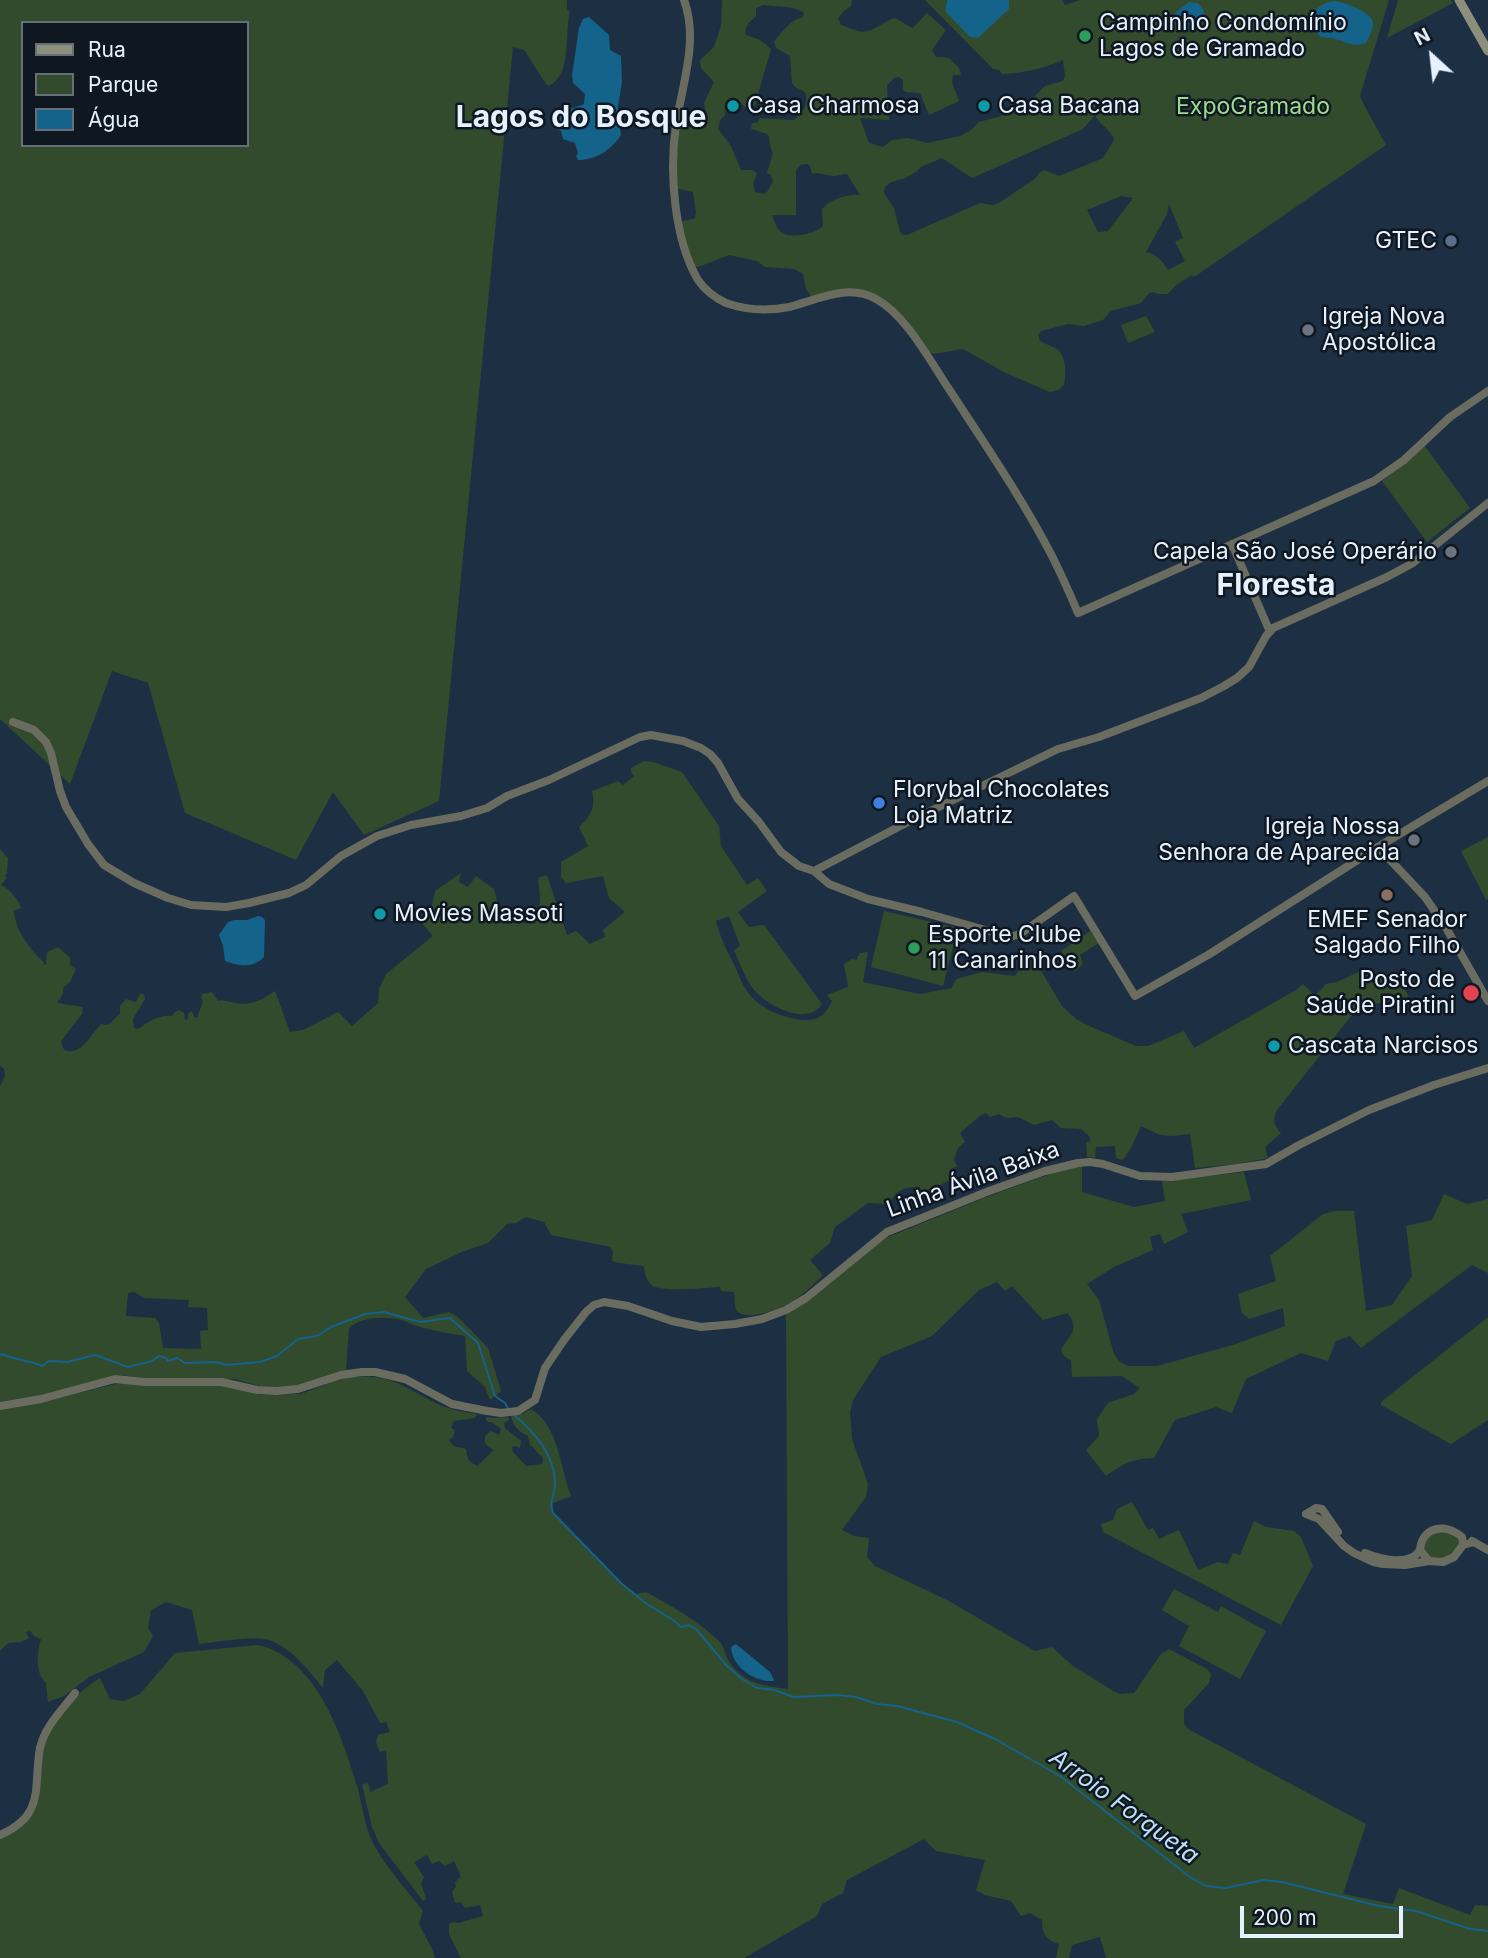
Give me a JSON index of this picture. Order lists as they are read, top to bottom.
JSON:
{
  "streets": {
    "street": ["Linha Ávila Baixa"]
  },
  "districts": ["Lagos do Bosque", "Floresta"],
  "water": ["Arroio Forqueta"],
  "parks": ["ExpoGramado"],
  "places": [
    "Campinho Condomínio Lagos de Gramado",
    "Casa Charmosa",
    "Casa Bacana",
    "GTEC",
    "Igreja Nova Apostólica",
    "Capela São José Operário",
    "Florybal Chocolates Loja Matriz",
    "Igreja Nossa Senhora de Aparecida",
    "EMEF Senador Salgado Filho",
    "Movies Massoti",
    "Esporte Clube 11 Canarinhos",
    "Posto de Saúde Piratini",
    "Cascata Narcisos"
  ],
  "legend": ["Rua", "Parque", "Água"],
  "scale_bar": "200 m",
  "north": "top left"
}
